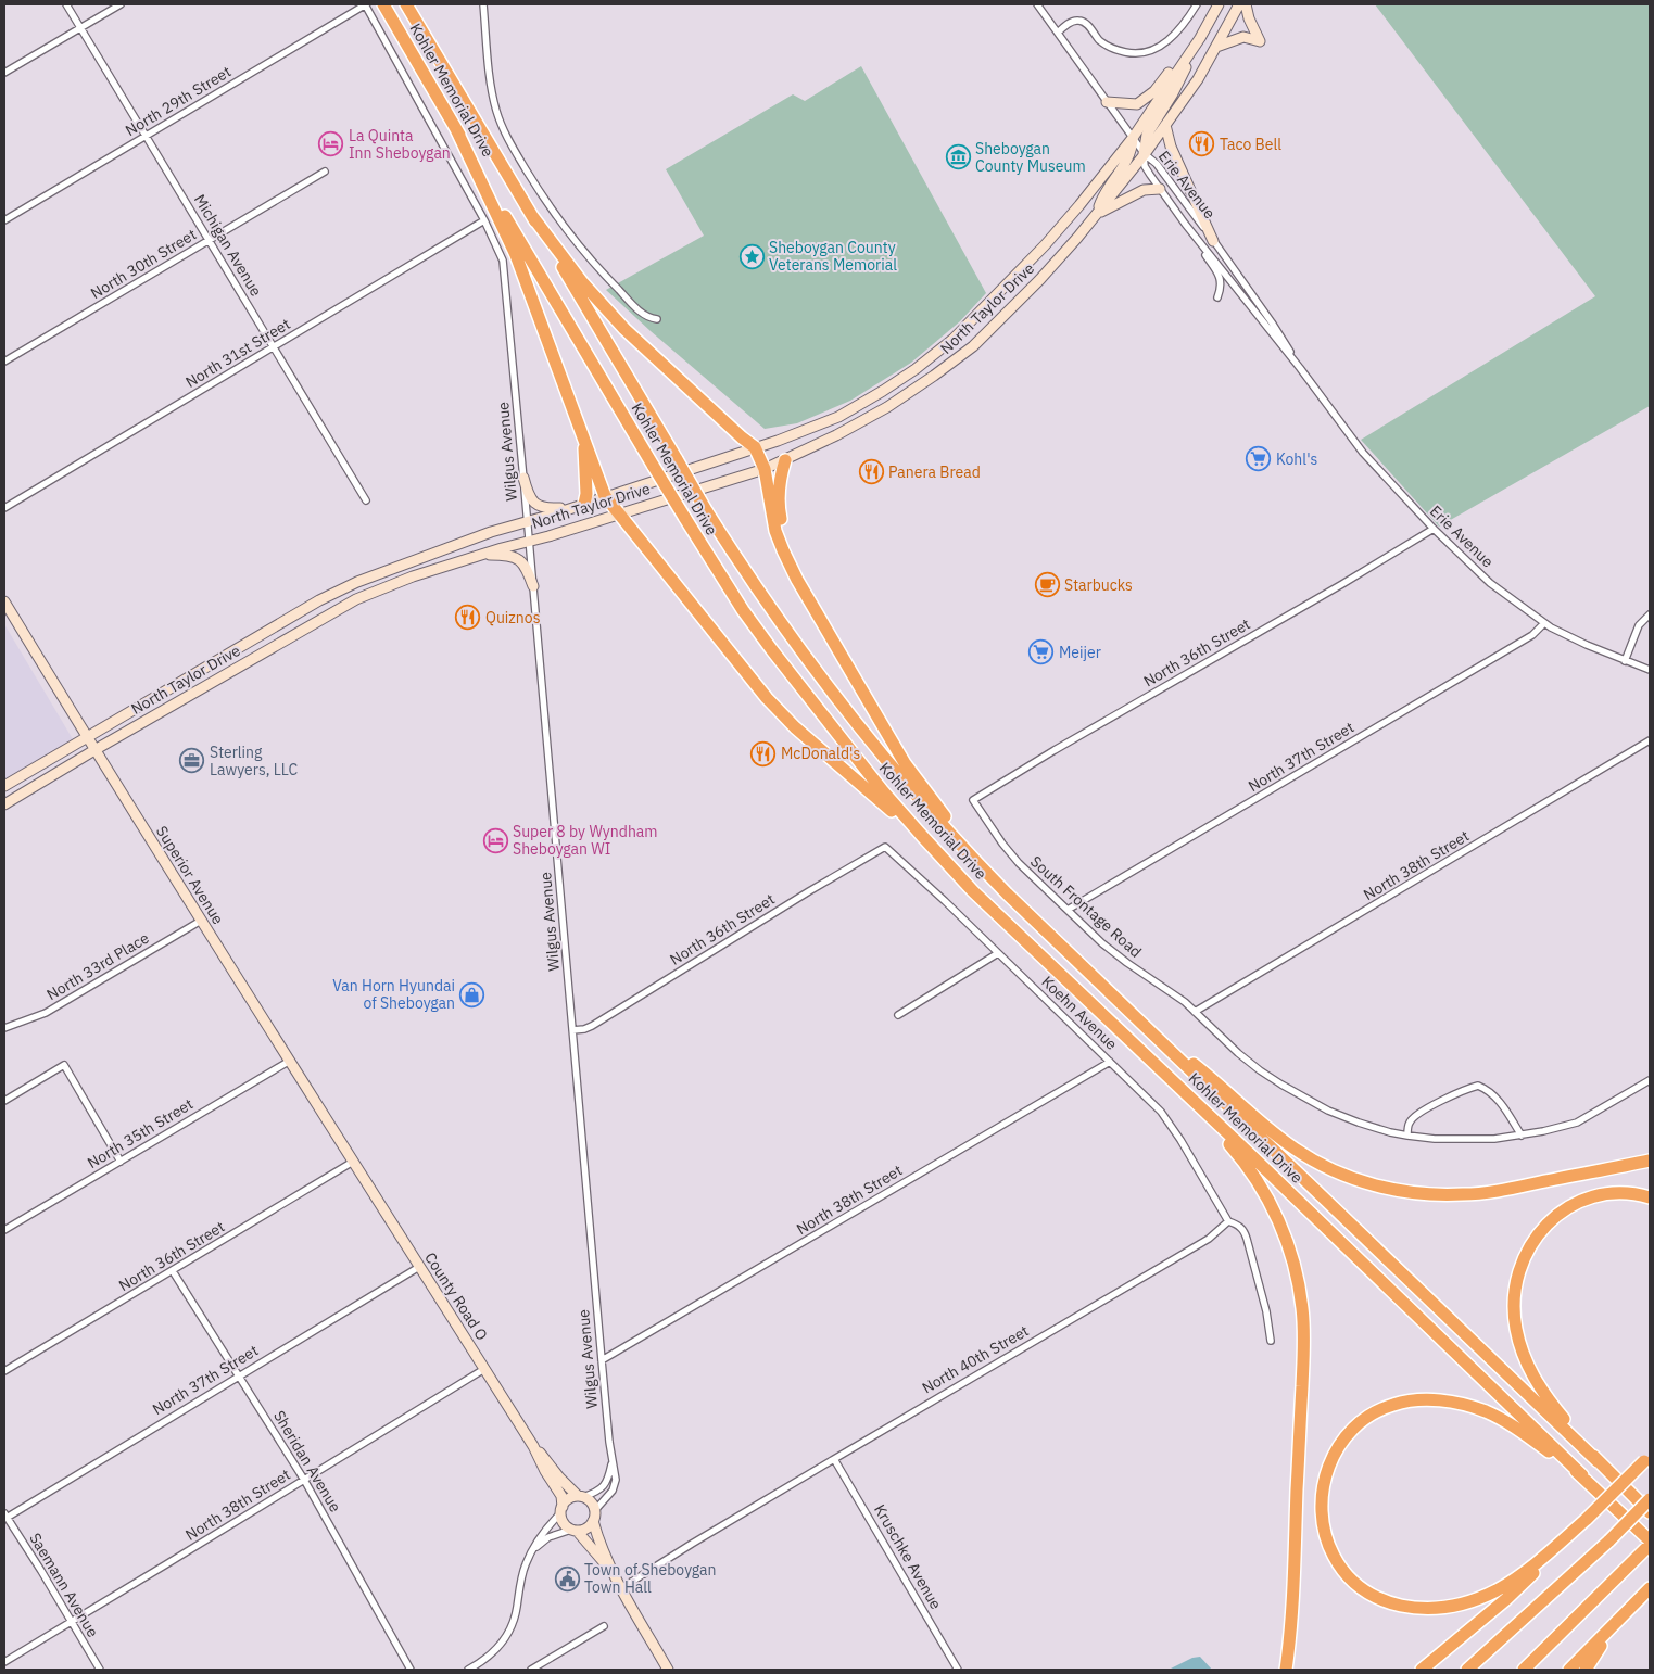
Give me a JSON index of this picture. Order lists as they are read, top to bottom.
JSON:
{
  "streets": {
    "highway": ["Kohler Memorial Drive"],
    "main road": ["North Taylor Drive", "Superior Avenue", "County Road O"],
    "street": [
      "North 29th Street",
      "Erie Avenue",
      "Michigan Avenue",
      "North 30th Street",
      "North 31st Street",
      "Wilgus Avenue",
      "North 36th Street",
      "North 37th Street",
      "North 38th Street",
      "South Frontage Road",
      "North 33rd Place",
      "Koehn Avenue",
      "North 35th Street",
      "North 40th Street",
      "Sheridan Avenue",
      "Kruschke Avenue",
      "Saemann Avenue"
    ]
  },
  "crossings": [
    ["North 29th Street", "Michigan Avenue"],
    ["North 29th Street", "Wilgus Avenue"],
    ["Erie Avenue", "North Taylor Drive"],
    ["Erie Avenue", "North 36th Street"],
    ["Erie Avenue", "North 37th Street"],
    ["Michigan Avenue", "North 30th Street"],
    ["Michigan Avenue", "North 31st Street"],
    ["North Taylor Drive", "Wilgus Avenue"],
    ["North Taylor Drive", "Superior Avenue"],
    ["North 31st Street", "Wilgus Avenue"],
    ["Wilgus Avenue", "North 36th Street"],
    ["Wilgus Avenue", "North 38th Street"],
    ["Wilgus Avenue", "County Road O"],
    ["North 36th Street", "Superior Avenue"],
    ["North 36th Street", "South Frontage Road"],
    ["North 36th Street", "Koehn Avenue"],
    ["North 36th Street", "County Road O"],
    ["North 36th Street", "Sheridan Avenue"],
    ["North 37th Street", "South Frontage Road"],
    ["North 37th Street", "County Road O"],
    ["North 37th Street", "Sheridan Avenue"],
    ["North 37th Street", "Saemann Avenue"],
    ["North 38th Street", "South Frontage Road"],
    ["North 38th Street", "Koehn Avenue"],
    ["North 38th Street", "County Road O"],
    ["North 38th Street", "Sheridan Avenue"],
    ["North 38th Street", "Saemann Avenue"],
    ["Superior Avenue", "North 33rd Place"],
    ["Superior Avenue", "North 35th Street"],
    ["Superior Avenue", "County Road O"],
    ["Koehn Avenue", "North 40th Street"],
    ["North 40th Street", "Kruschke Avenue"]
  ],
  "places": {
    "hotel": ["La Quinta Inn Sheboygan", "Super 8 by Wyndham Sheboygan WI"],
    "restaurant": [
      "Taco Bell",
      "Panera Bread",
      "Quiznos",
      "McDonald's"
    ],
    "museum": ["Sheboygan County Museum"],
    "place": ["Sheboygan County Veterans Memorial"],
    "supermarket": ["Kohl's", "Meijer"],
    "cafe": ["Starbucks"],
    "office": ["Sterling Lawyers, LLC"],
    "shop": ["Van Horn Hyundai of Sheboygan"],
    "public building": ["Town of Sheboygan Town Hall"]
  }
}
